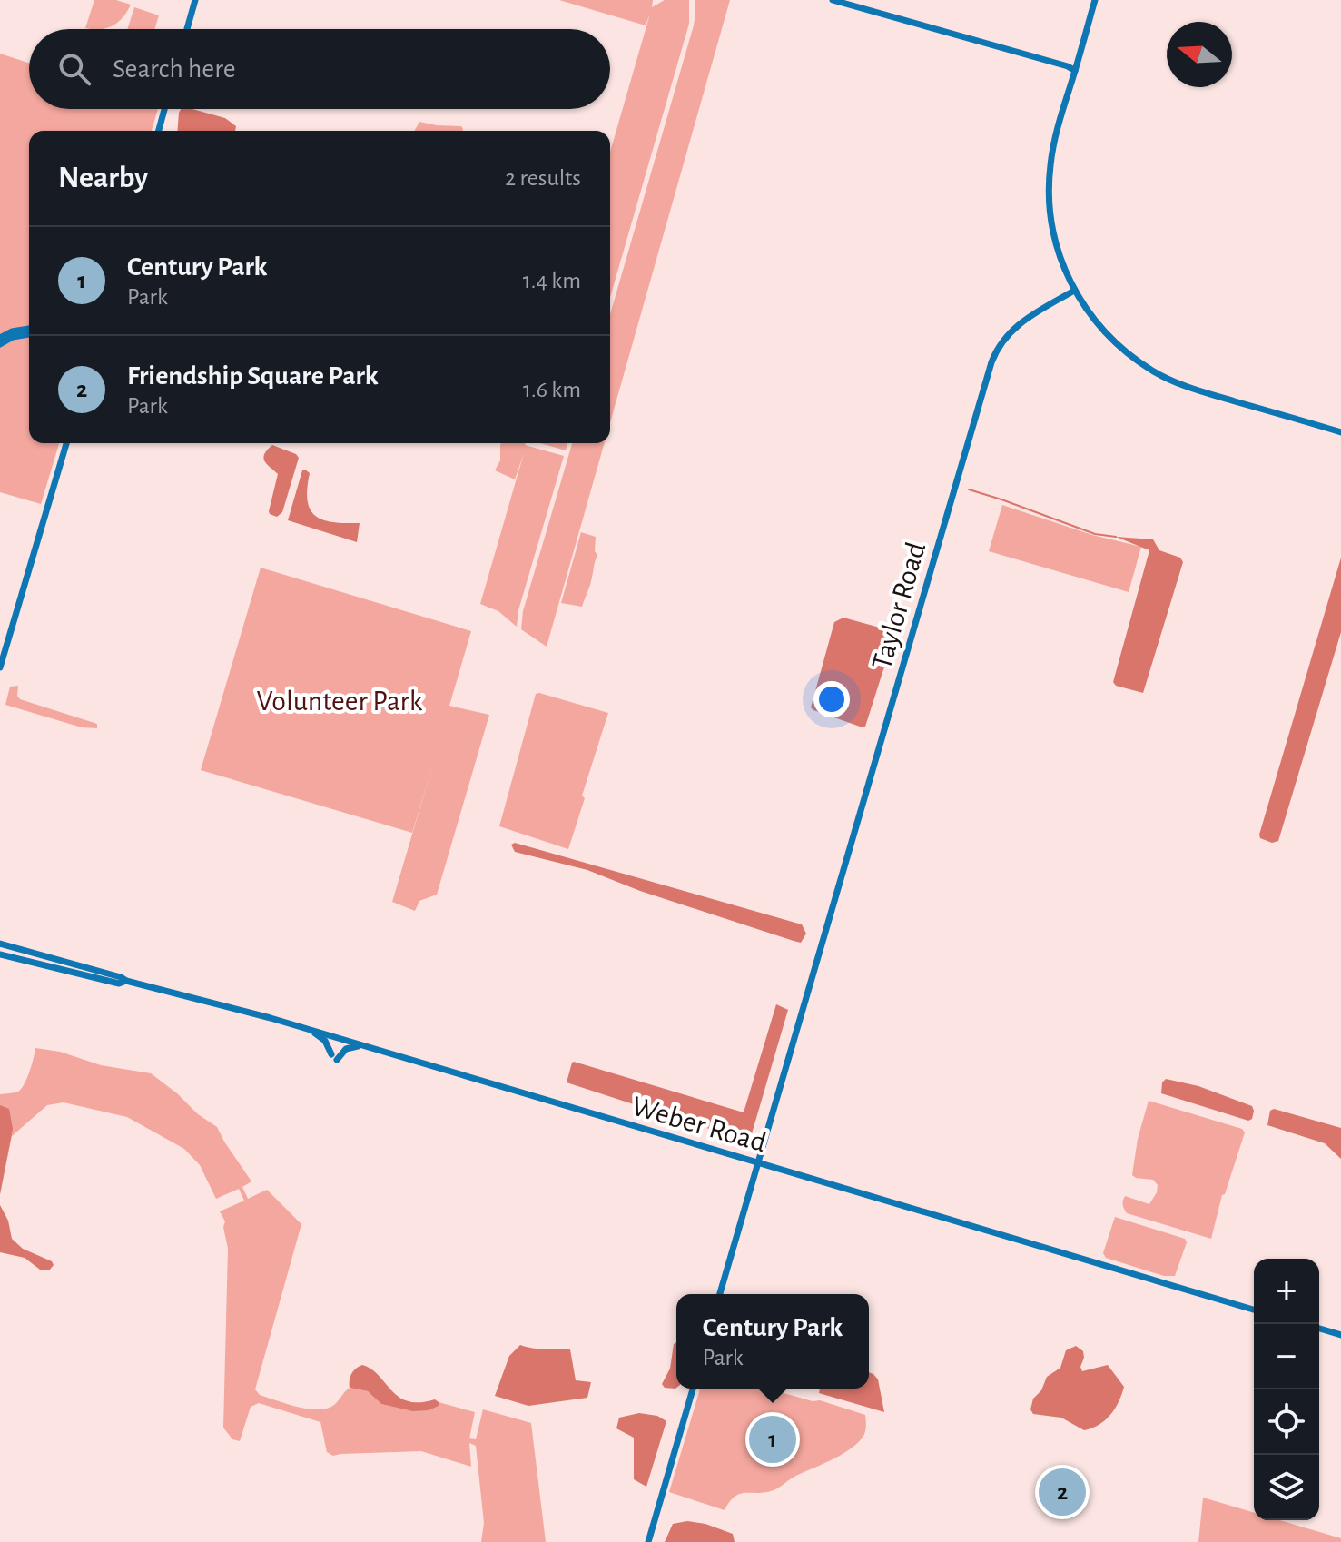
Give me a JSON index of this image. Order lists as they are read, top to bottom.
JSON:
{
  "streets": {
    "main road": ["Taylor Road", "Weber Road"]
  },
  "crossings": [
    ["Taylor Road", "Weber Road"]
  ],
  "parks": ["Volunteer Park"],
  "north": "left",
  "page": {
    "search": "Search here",
    "heading": ["Nearby", "2 results"],
    "list": [
      {
        "mark": "1",
        "name": "Century Park",
        "note": "Park",
        "value": "1.4 km"
      },
      {
        "mark": "2",
        "name": "Friendship Square Park",
        "note": "Park",
        "value": "1.6 km"
      }
    ],
    "map_buttons": ["+", "−"],
    "popup": ["Century Park", "Park"],
    "pins": ["1", "2"]
  }
}
